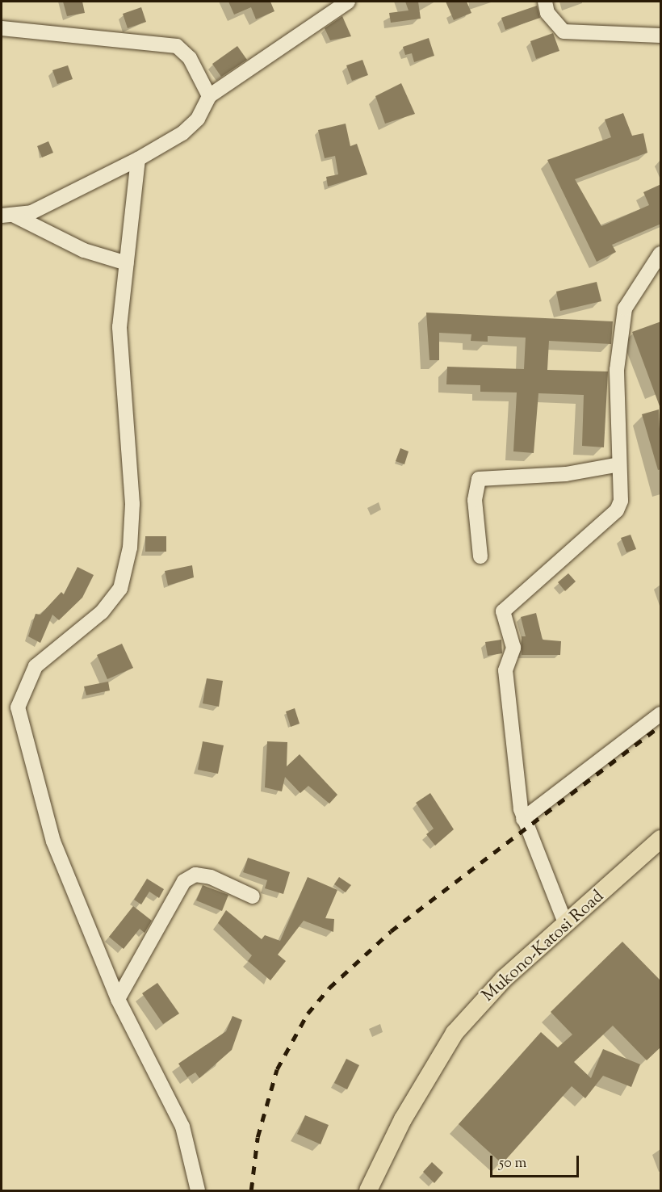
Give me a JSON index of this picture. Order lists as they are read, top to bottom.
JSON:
{
  "streets": {
    "main road": ["Mukono-Katosi Road"]
  },
  "scale_bar": "50 m"
}
